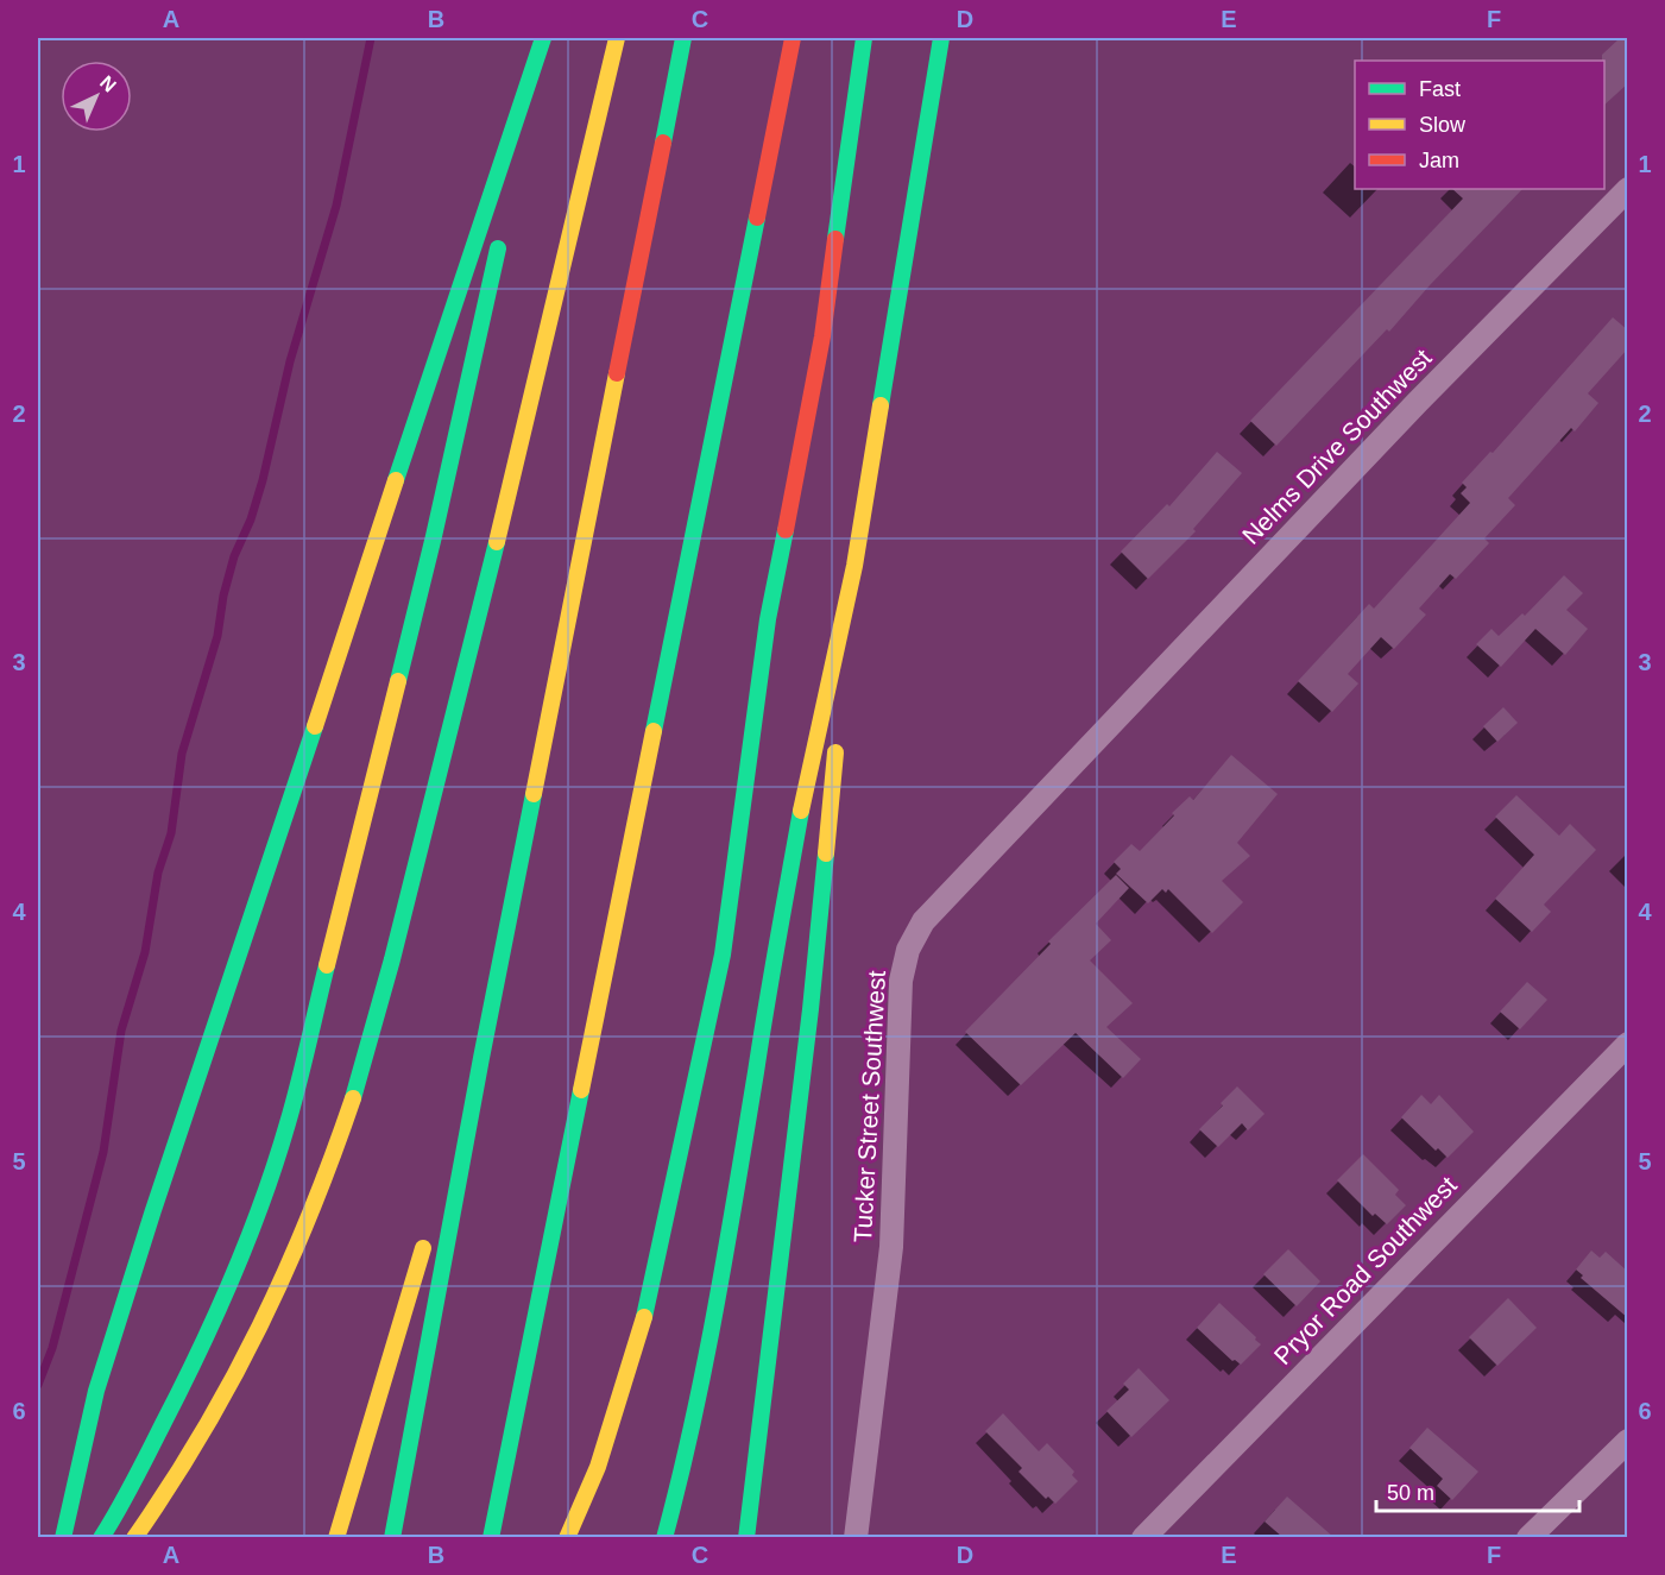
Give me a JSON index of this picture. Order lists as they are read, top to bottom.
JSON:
{
  "streets": {
    "street": ["Nelms Drive Southwest", "Tucker Street Southwest", "Pryor Road Southwest"]
  },
  "crossings": [
    ["Nelms Drive Southwest", "Tucker Street Southwest"]
  ],
  "legend": ["Fast", "Slow", "Jam"],
  "scale_bar": "50 m",
  "north": "top right",
  "grid": {
    "columns": [
      "A",
      "B",
      "C",
      "D",
      "E",
      "F"
    ],
    "rows": [
      "1",
      "2",
      "3",
      "4",
      "5",
      "6"
    ]
  }
}
